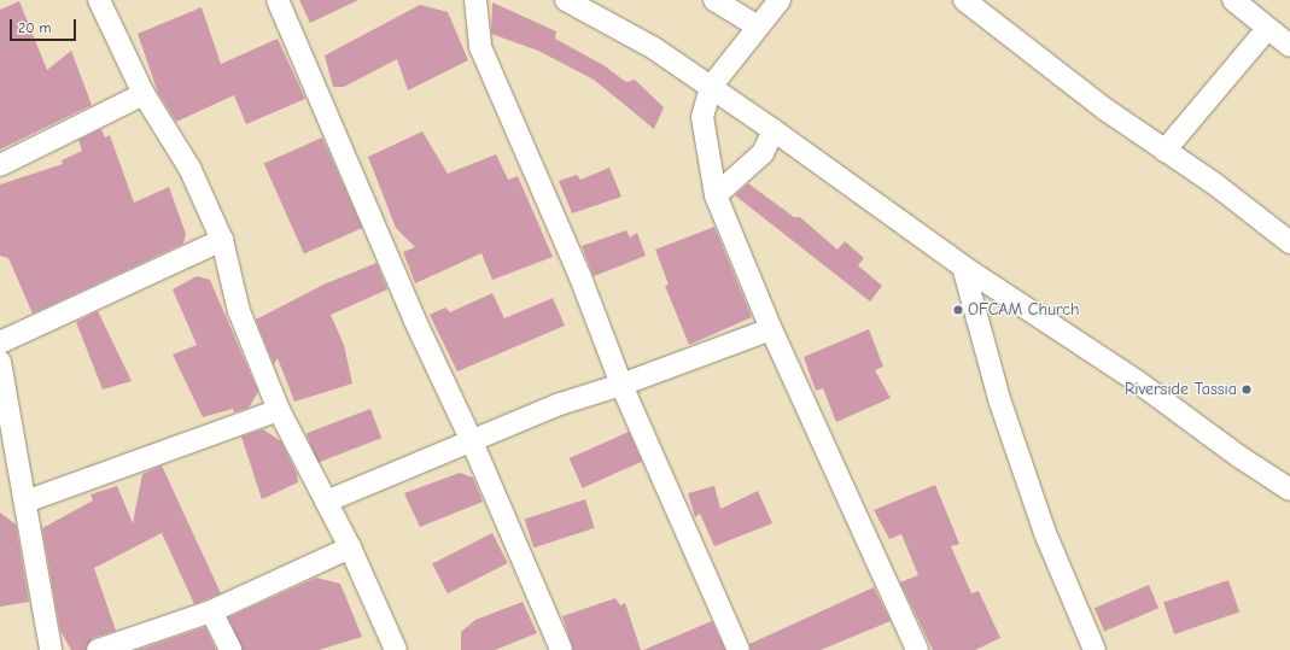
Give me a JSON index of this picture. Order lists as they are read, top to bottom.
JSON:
{
  "places": ["OFCAM Church", "Riverside Tassia"],
  "scale_bar": "20 m"
}
